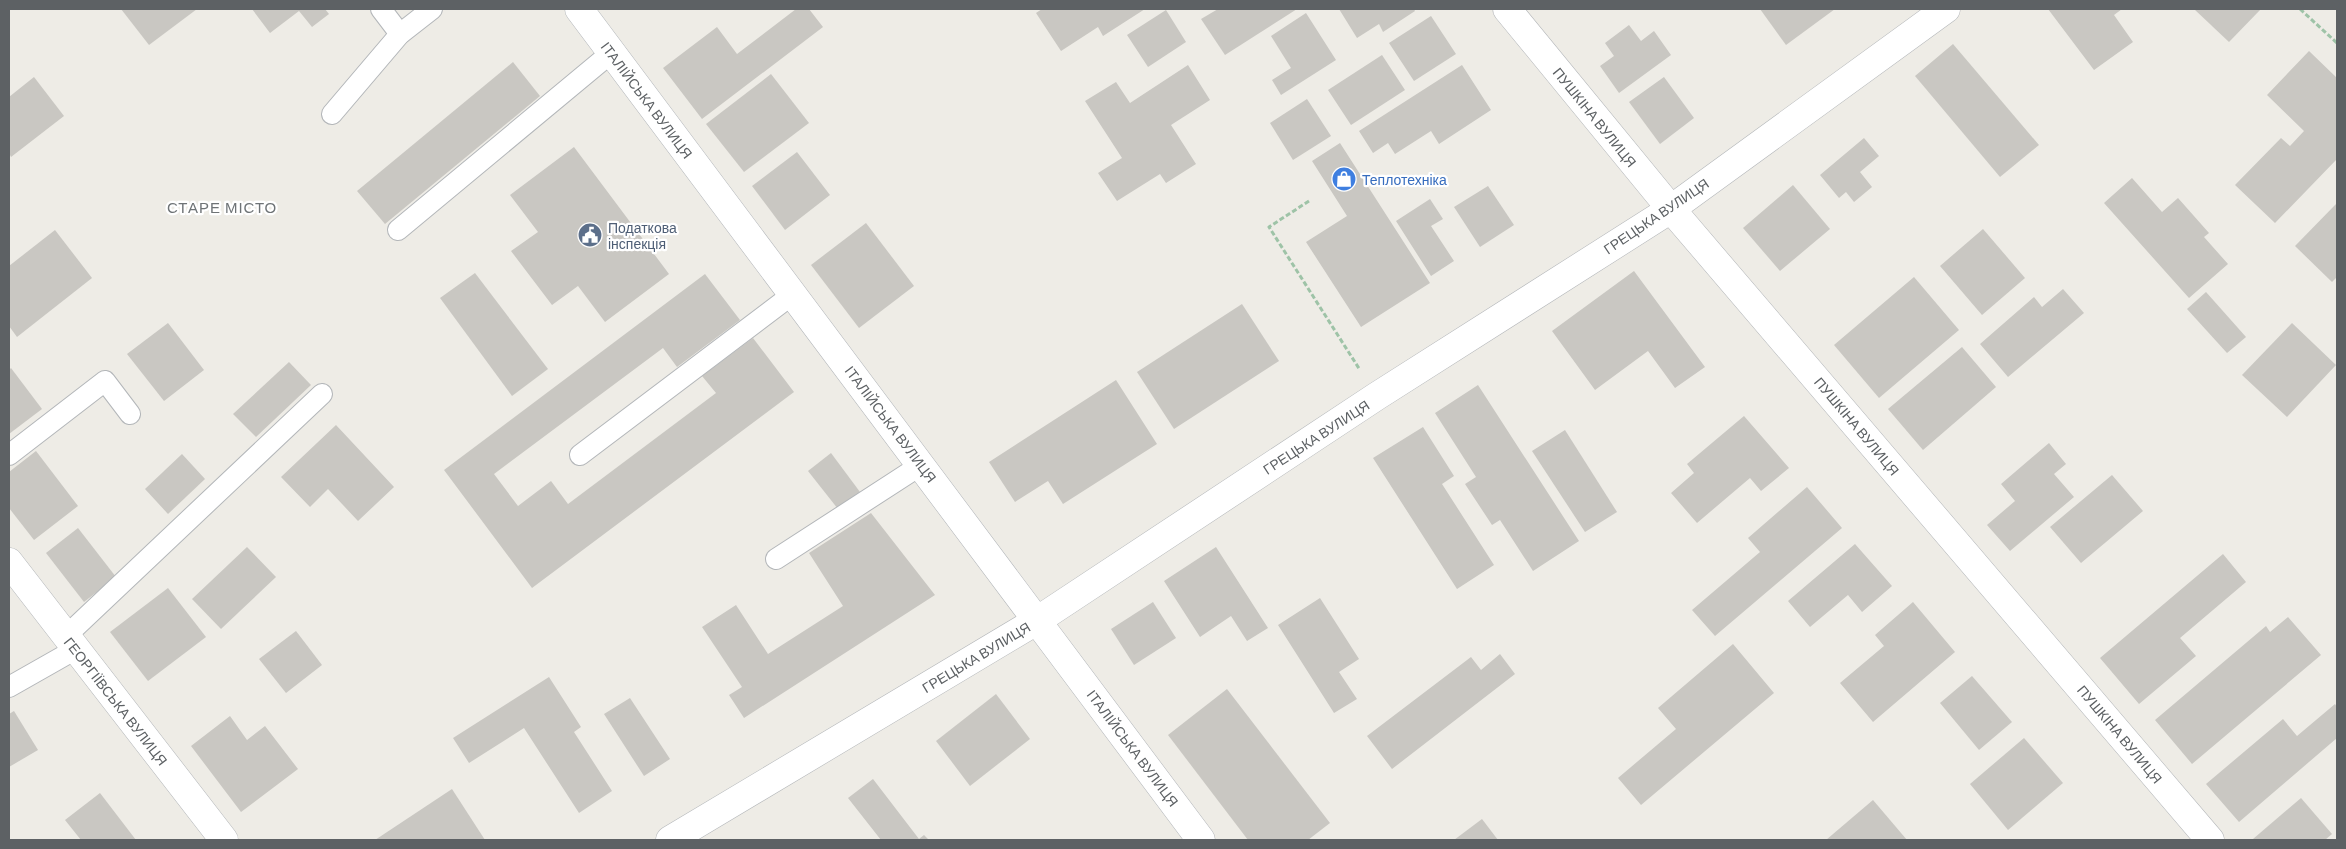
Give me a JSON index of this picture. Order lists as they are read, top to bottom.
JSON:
{
  "streets": {
    "street": [
      "ІТАЛІЙСЬКА ВУЛИЦЯ",
      "ПУШКІНА ВУЛИЦЯ",
      "ГРЕЦЬКА ВУЛИЦЯ",
      "ГЕОРГІЇВСЬКА ВУЛИЦЯ"
    ]
  },
  "crossings": [
    ["ІТАЛІЙСЬКА ВУЛИЦЯ", "ГРЕЦЬКА ВУЛИЦЯ"],
    ["ПУШКІНА ВУЛИЦЯ", "ГРЕЦЬКА ВУЛИЦЯ"]
  ],
  "districts": ["СТАРЕ МІСТО"],
  "places": {
    "shop": ["Теплотехніка"],
    "public building": ["Податкова інспекція"]
  }
}
